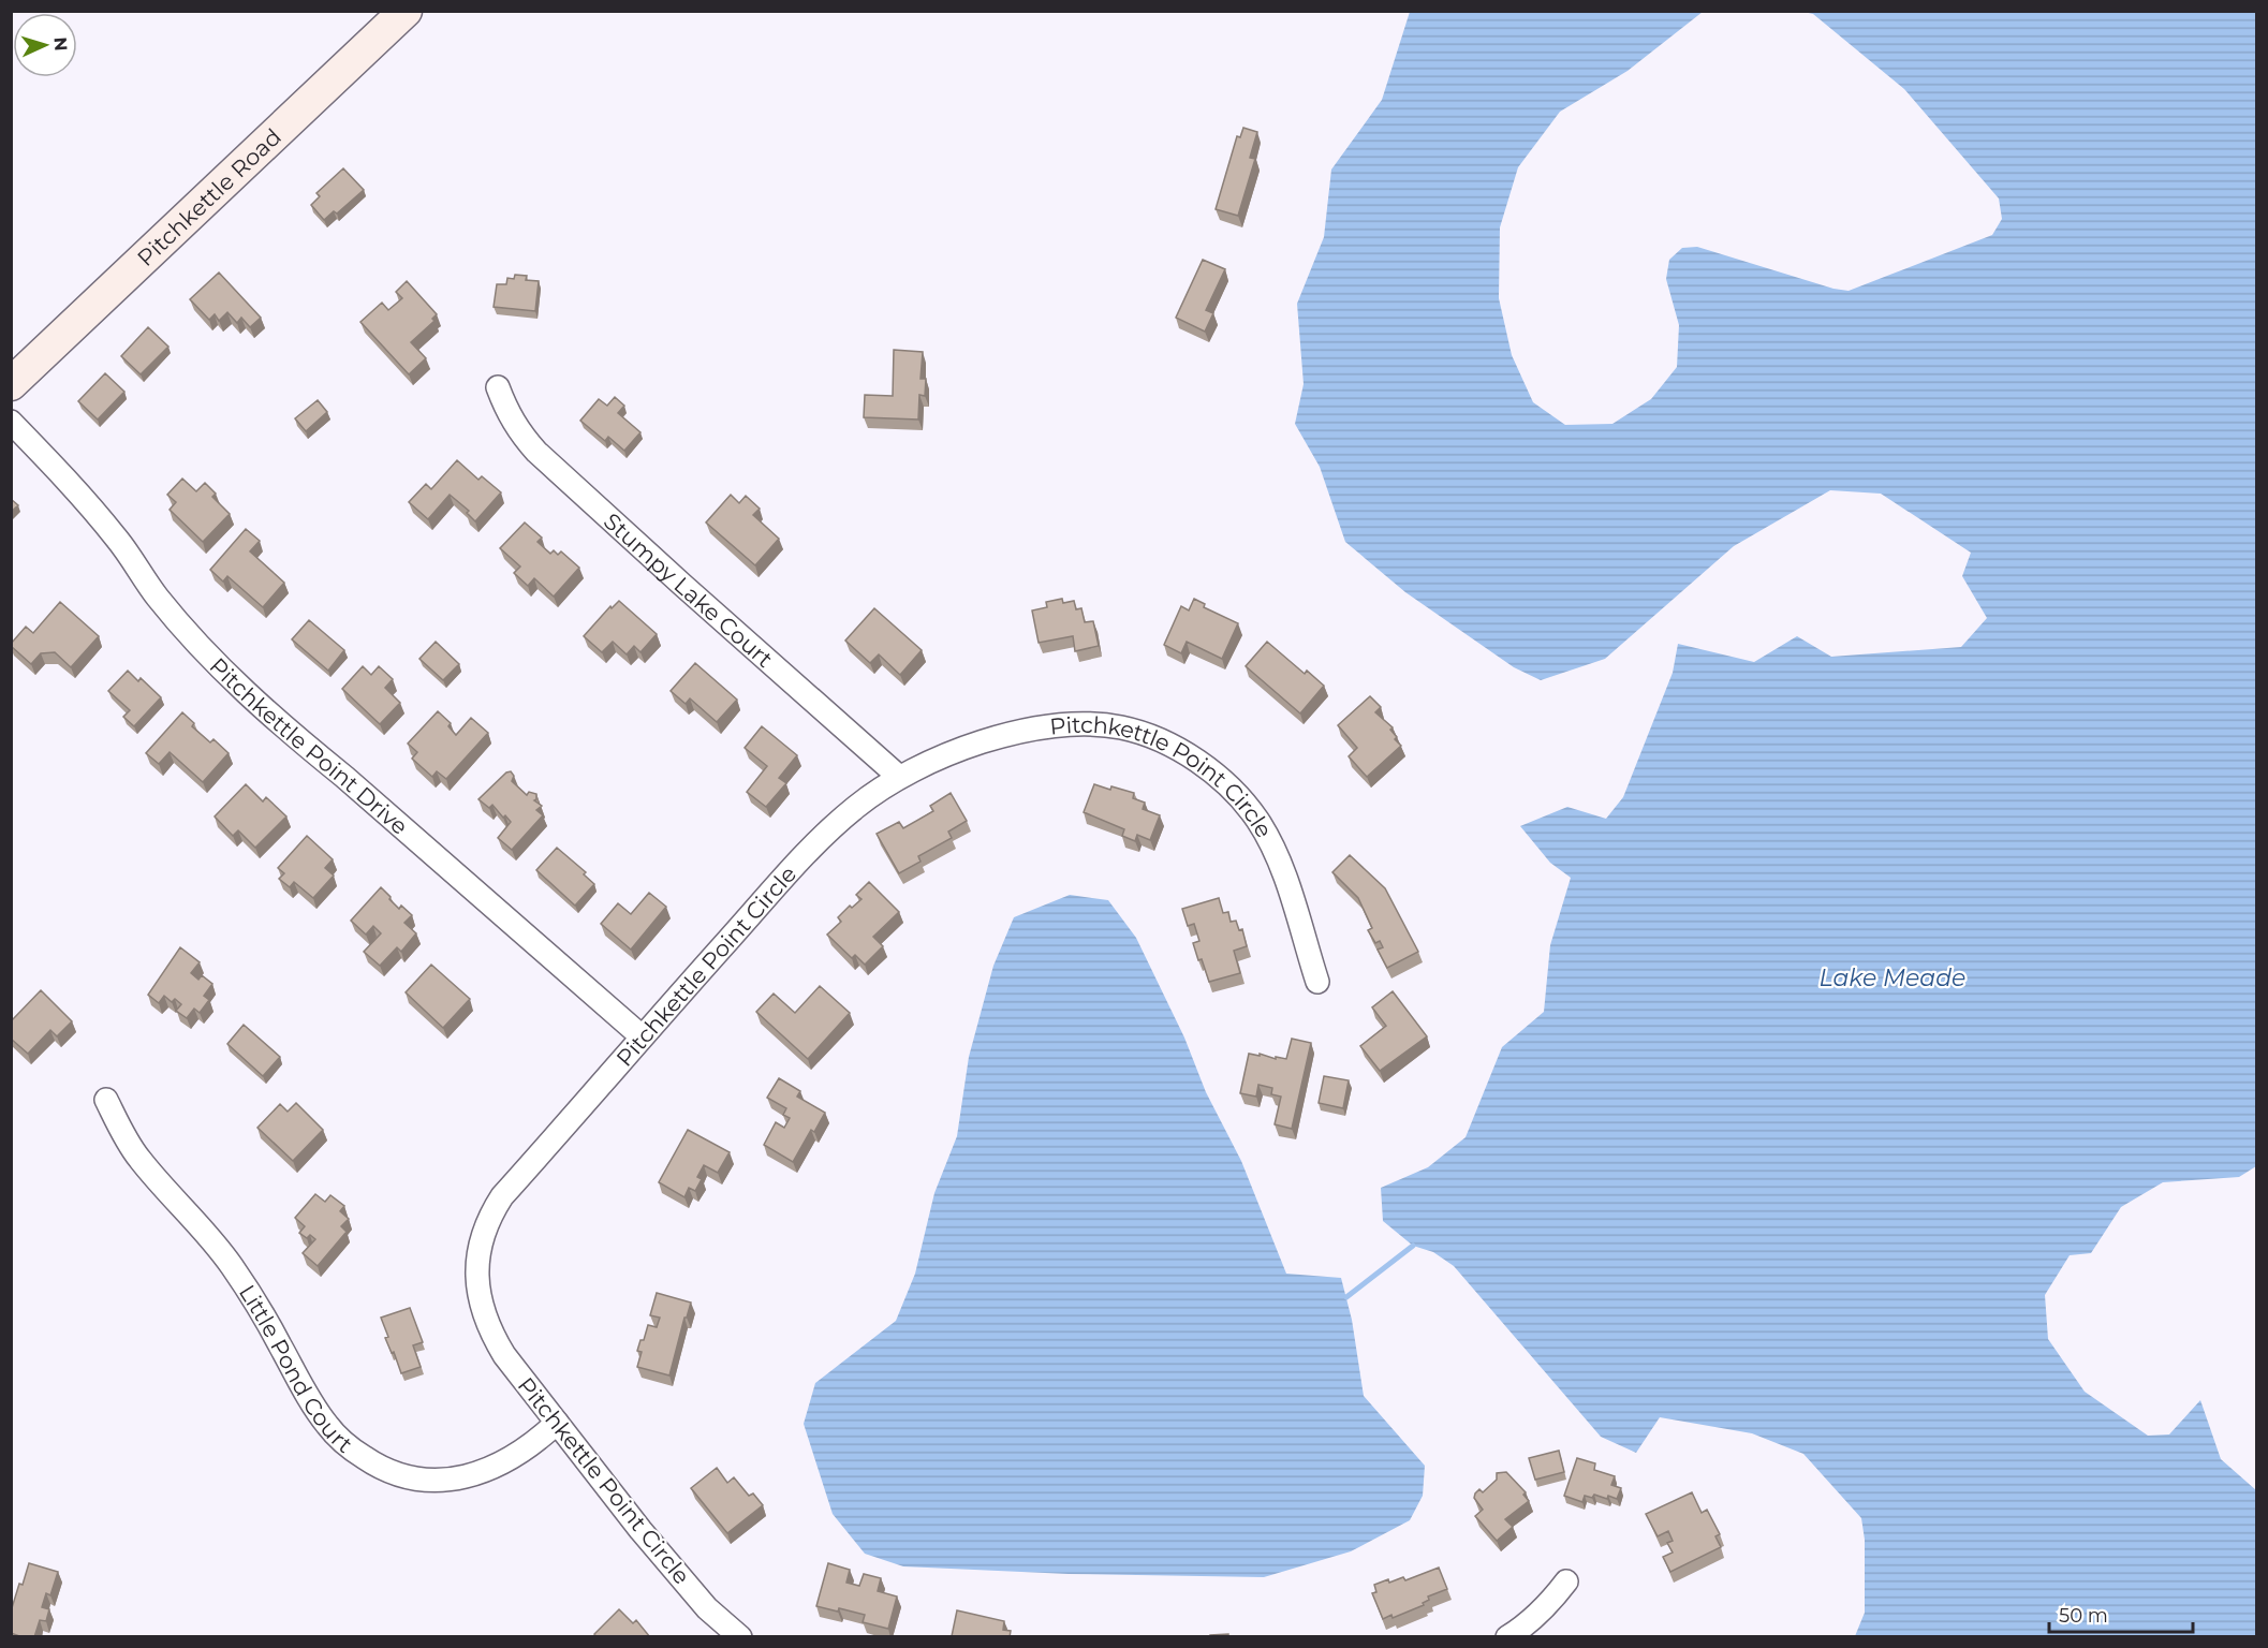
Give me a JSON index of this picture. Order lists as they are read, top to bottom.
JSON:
{
  "streets": {
    "main road": ["Pitchkettle Road"],
    "street": [
      "Stumpy Lake Court",
      "Pitchkettle Point Drive",
      "Pitchkettle Point Circle",
      "Little Pond Court"
    ]
  },
  "crossings": [
    ["Stumpy Lake Court", "Pitchkettle Point Circle"],
    ["Pitchkettle Point Drive", "Pitchkettle Point Circle"],
    ["Pitchkettle Point Circle", "Little Pond Court"]
  ],
  "water": ["Lake Meade"],
  "scale_bar": "50 m",
  "north": "right"
}
